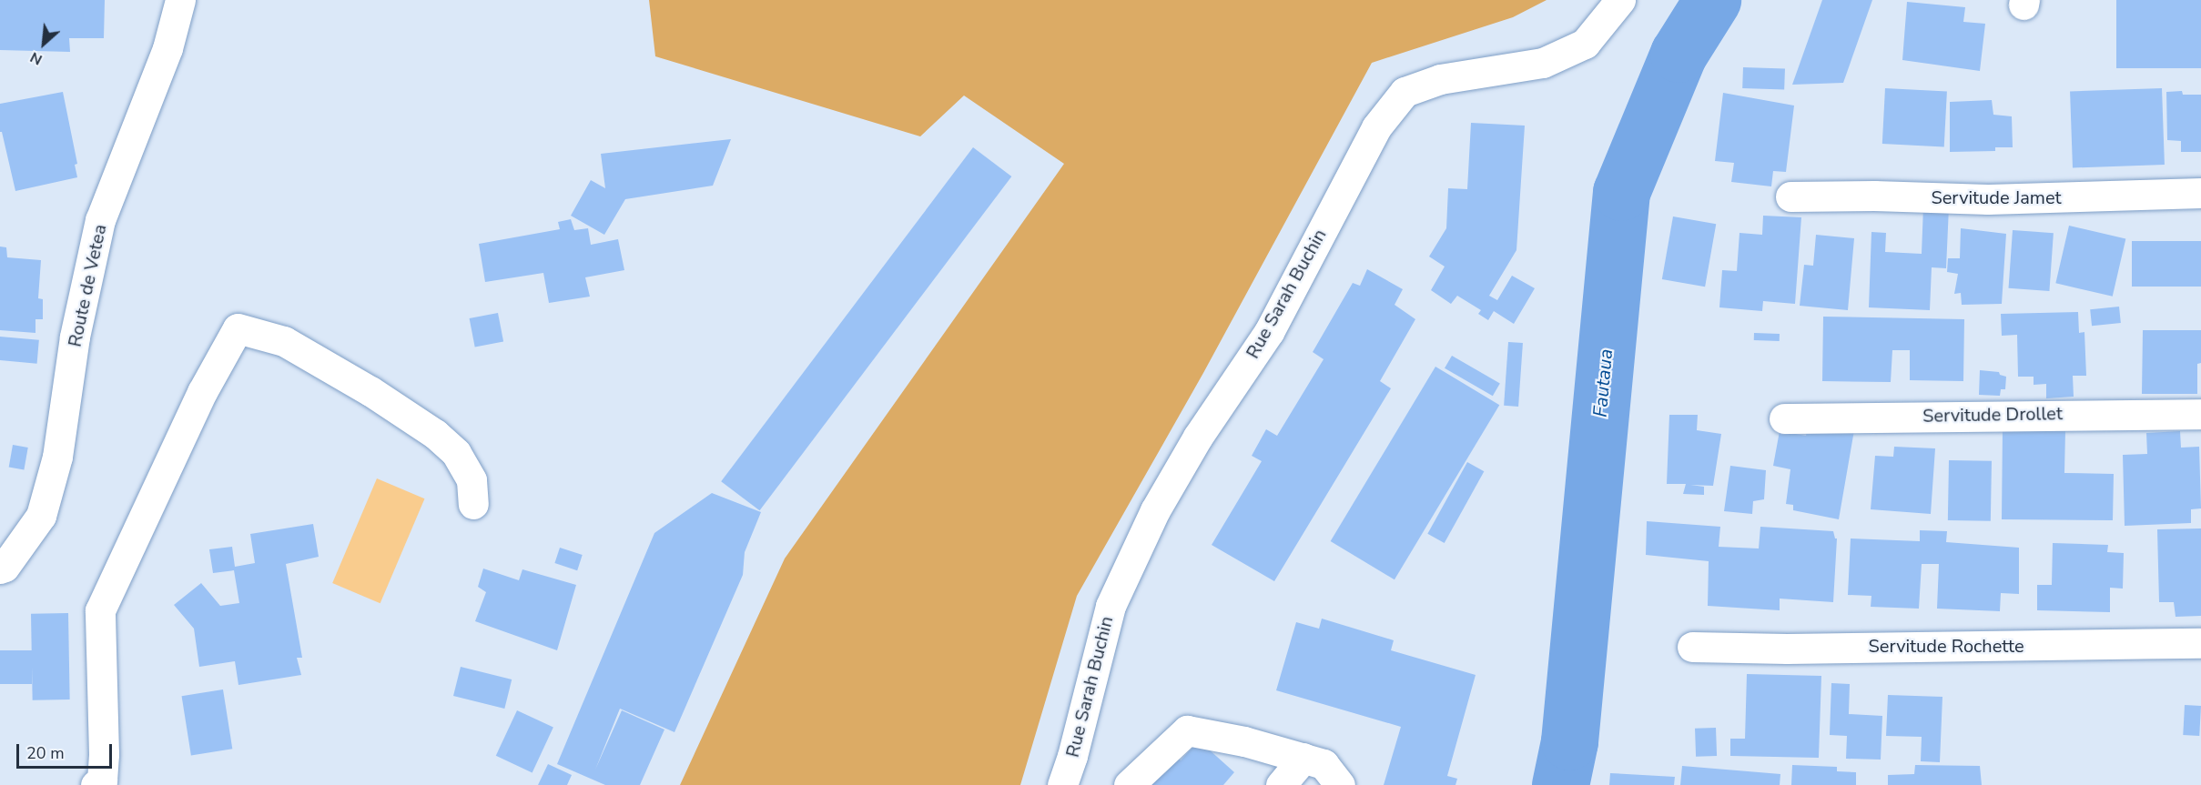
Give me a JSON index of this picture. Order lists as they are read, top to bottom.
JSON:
{
  "streets": {
    "street": [
      "Servitude Jamet",
      "Route de Vetea",
      "Rue Sarah Buchin",
      "Servitude Drollet",
      "Servitude Rochette"
    ]
  },
  "water": ["Fautaua"],
  "scale_bar": "20 m",
  "north": "bottom left"
}
